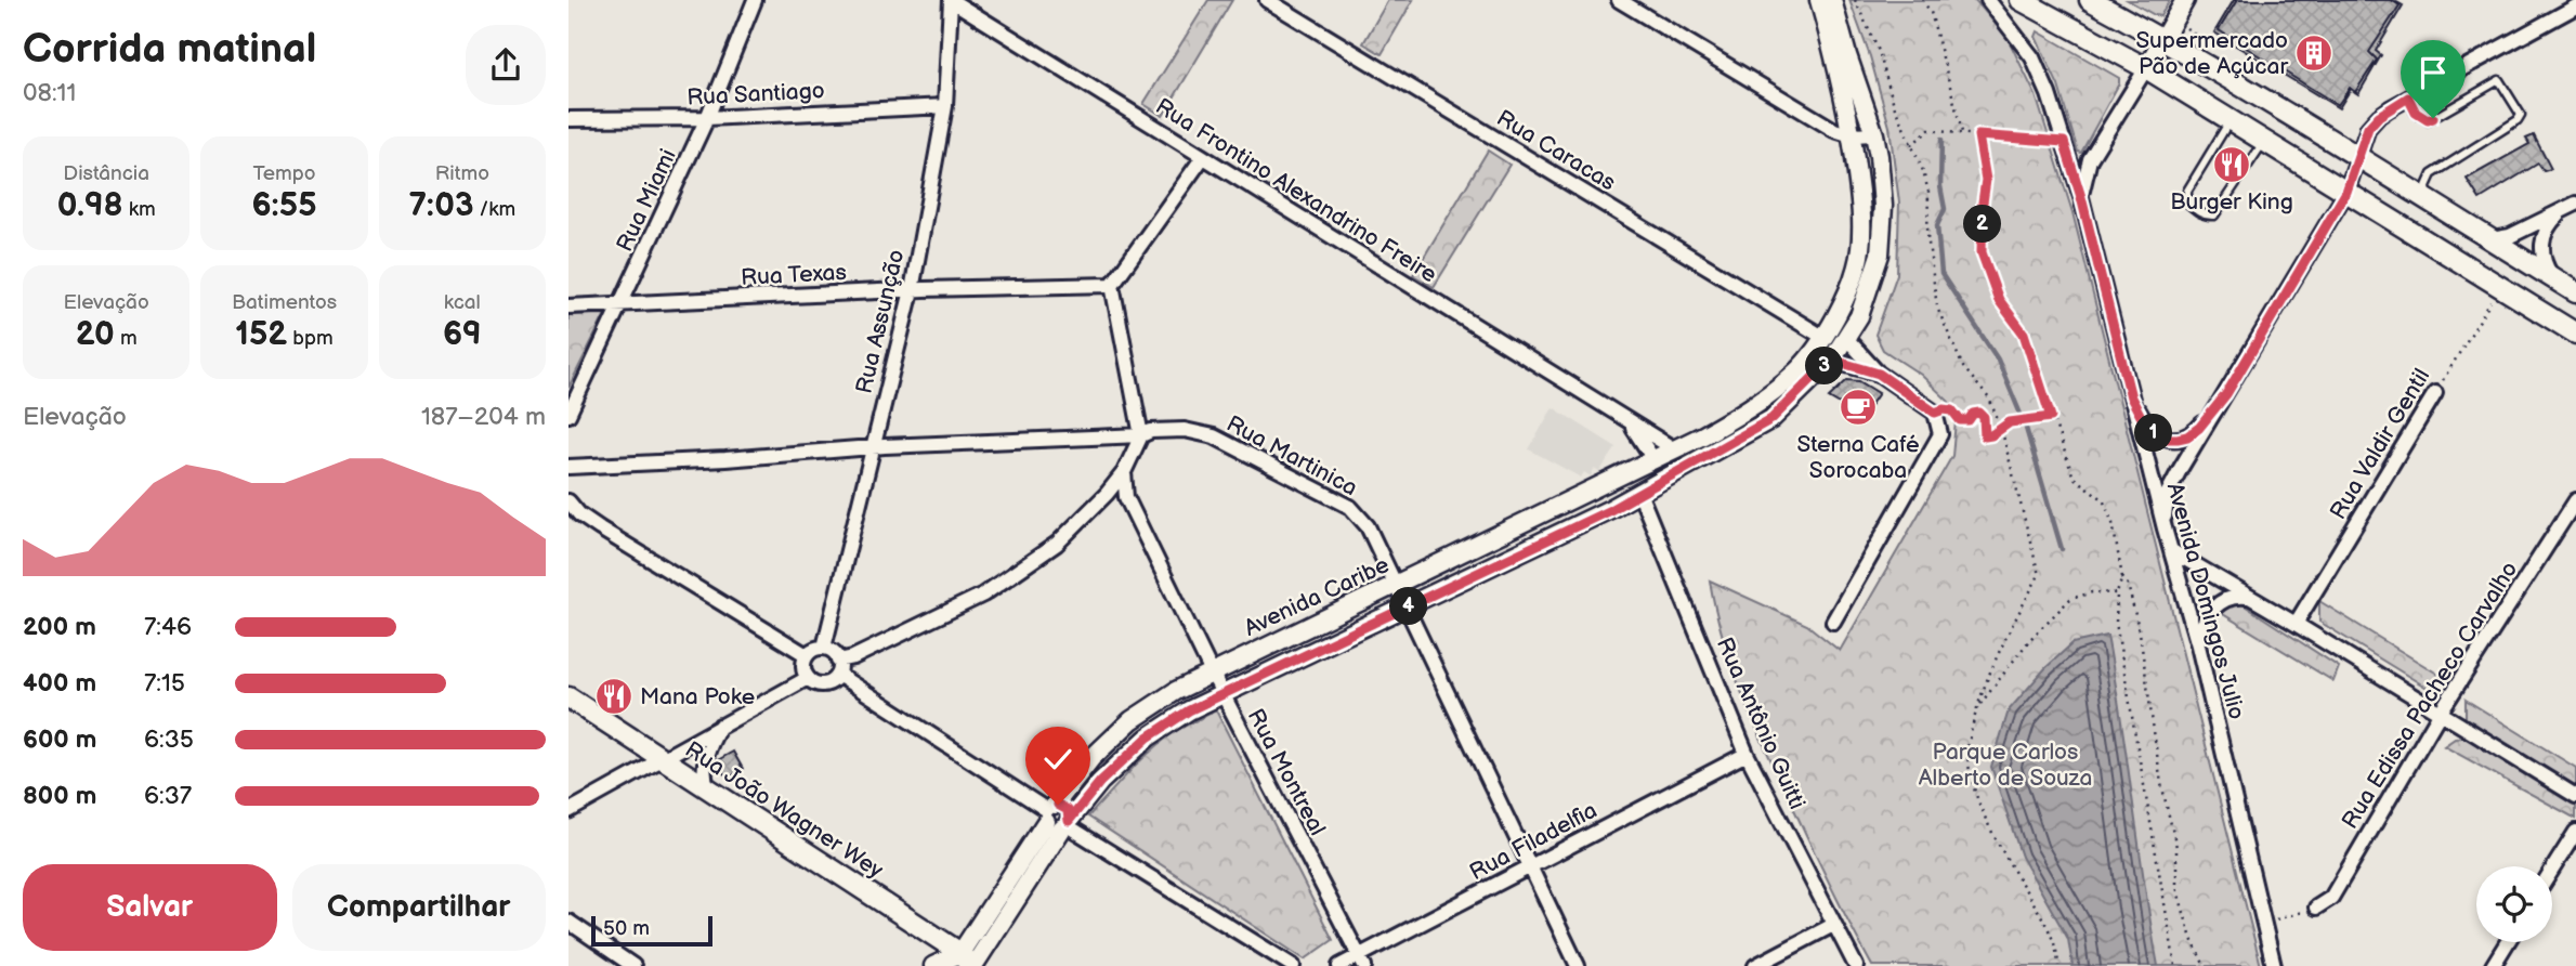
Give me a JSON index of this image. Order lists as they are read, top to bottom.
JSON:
{
  "streets": {
    "main road": ["Rua João Wagner Wey"],
    "street": [
      "Rua Santiago",
      "Rua Caracas",
      "Rua Frontino Alexandrino Freire",
      "Rua Miami",
      "Rua Texas",
      "Rua Assunção",
      "Rua Valdir Gentil",
      "Rua Martinica",
      "Avenida Caribe",
      "Avenida Domingos Julio",
      "Rua Edissa Pacheco Carvalho",
      "Rua Antônio Guitti",
      "Rua Montreal",
      "Rua Filadelfia"
    ]
  },
  "crossings": [
    ["Rua Santiago", "Rua Miami"],
    ["Rua Santiago", "Rua Assunção"],
    ["Rua Caracas", "Avenida Caribe"],
    ["Rua Frontino Alexandrino Freire", "Rua Assunção"],
    ["Rua Frontino Alexandrino Freire", "Avenida Caribe"],
    ["Rua Miami", "Rua Texas"],
    ["Rua Texas", "Rua Assunção"],
    ["Rua Assunção", "Rua Martinica"],
    ["Rua Martinica", "Avenida Caribe"],
    ["Rua Martinica", "Rua Filadelfia"],
    ["Avenida Caribe", "Rua Antônio Guitti"],
    ["Avenida Caribe", "Rua Montreal"],
    ["Avenida Caribe", "Rua João Wagner Wey"],
    ["Rua Antônio Guitti", "Rua Filadelfia"],
    ["Rua Montreal", "Rua Filadelfia"]
  ],
  "parks": ["Parque Carlos Alberto de Souza"],
  "places": {
    "building": ["Supermercado Pão de Açúcar"],
    "restaurant": ["Burger King", "Mana Poke"],
    "cafe": ["Sterna Café Sorocaba"]
  },
  "scale_bar": "50 m",
  "page": {
    "heading": ["Corrida matinal", "08:11"],
    "stats": [
      ["Distância", "0.98 km"],
      ["Tempo", "6:55"],
      ["Ritmo", "7:03 /km"],
      ["Elevação", "20 m"],
      ["Batimentos", "152 bpm"],
      ["kcal", "69"]
    ],
    "pins": [
      "2",
      "3",
      "1",
      "4"
    ],
    "chart": ["Elevação", "187–204 m"],
    "list": [
      {
        "name": "200 m",
        "note": "7:46"
      },
      {
        "name": "400 m",
        "note": "7:15"
      },
      {
        "name": "600 m",
        "note": "6:35"
      },
      {
        "name": "800 m",
        "note": "6:37"
      }
    ],
    "buttons": ["Salvar", "Compartilhar"],
    "scale": "50 m"
  }
}
